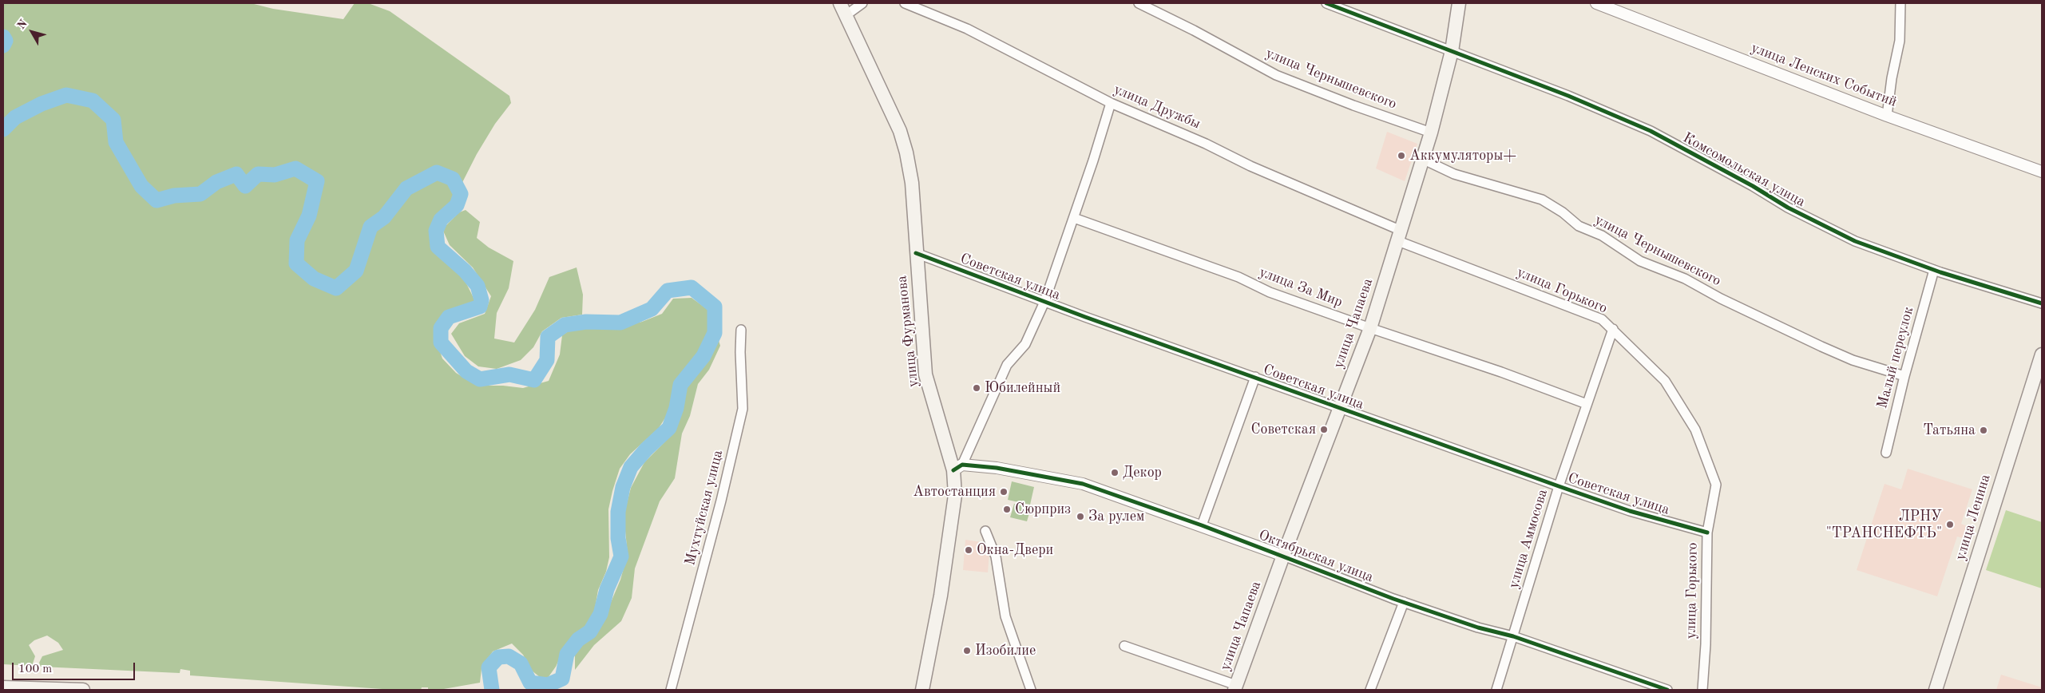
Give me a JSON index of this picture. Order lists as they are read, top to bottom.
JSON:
{
  "streets": {
    "main road": ["улица Чапаева", "улица Фурманова", "улица Ленина"],
    "street": [
      "улица Ленских Событий",
      "улица Чернышевского",
      "улица Дружбы",
      "Комсомольская улица",
      "Советская улица",
      "улица За Мир",
      "улица Горького",
      "Малый переулок",
      "Мухтуйская улица",
      "улица Аммосова",
      "Октябрьская улица"
    ]
  },
  "crossings": [
    ["улица Чернышевского", "улица Чапаева"],
    ["улица Чернышевского", "Малый переулок"],
    ["улица Дружбы", "улица Горького"],
    ["улица Дружбы", "улица Чапаева"],
    ["Комсомольская улица", "улица Чапаева"],
    ["Комсомольская улица", "Малый переулок"],
    ["Советская улица", "улица Горького"],
    ["Советская улица", "улица Чапаева"],
    ["Советская улица", "улица Фурманова"],
    ["Советская улица", "улица Аммосова"],
    ["улица За Мир", "улица Чапаева"],
    ["улица За Мир", "улица Аммосова"],
    ["улица Горького", "улица Чапаева"],
    ["улица Горького", "улица Аммосова"],
    ["улица Чапаева", "Октябрьская улица"],
    ["улица Фурманова", "Октябрьская улица"],
    ["улица Аммосова", "Октябрьская улица"]
  ],
  "places": [
    "Аккумуляторы+",
    "Юбилейный",
    "Советская",
    "Татьяна",
    "Декор",
    "Автостанция",
    "Сюрприз",
    "За рулем",
    "ЛРНУ \"ТРАНСНЕФТЬ\"",
    "Окна-Двери",
    "Изобилие"
  ],
  "scale_bar": "100 m",
  "north": "top left"
}
